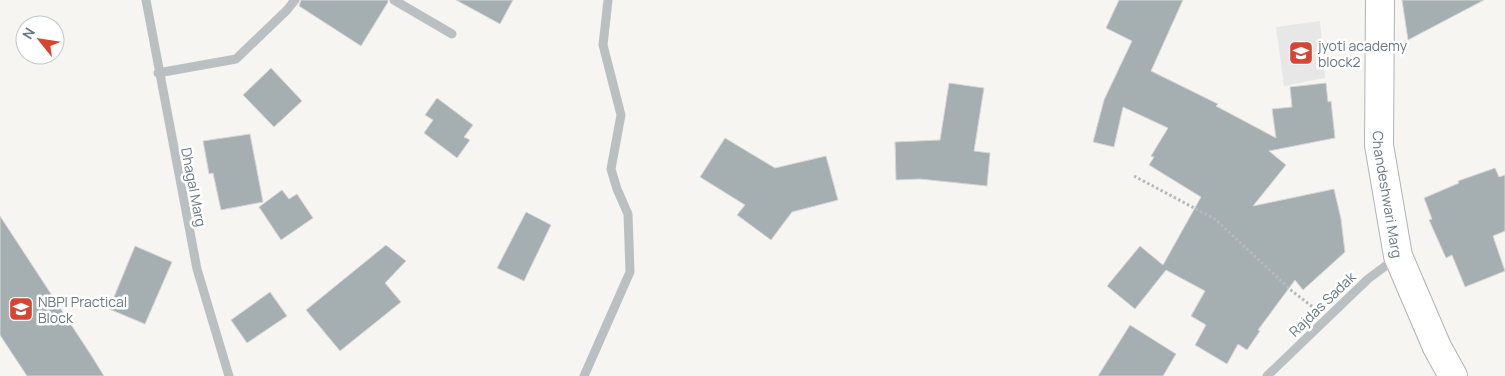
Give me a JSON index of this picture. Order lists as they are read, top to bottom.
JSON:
{
  "streets": {
    "main road": ["Chandeshwari Marg"],
    "street": ["Dhagal Marg", "Rajdas Sadak"]
  },
  "crossings": [
    ["Chandeshwari Marg", "Rajdas Sadak"]
  ],
  "places": {
    "school or university": ["jyoti academy block2", "NBPI Practical Block"]
  },
  "north": "top left"
}
